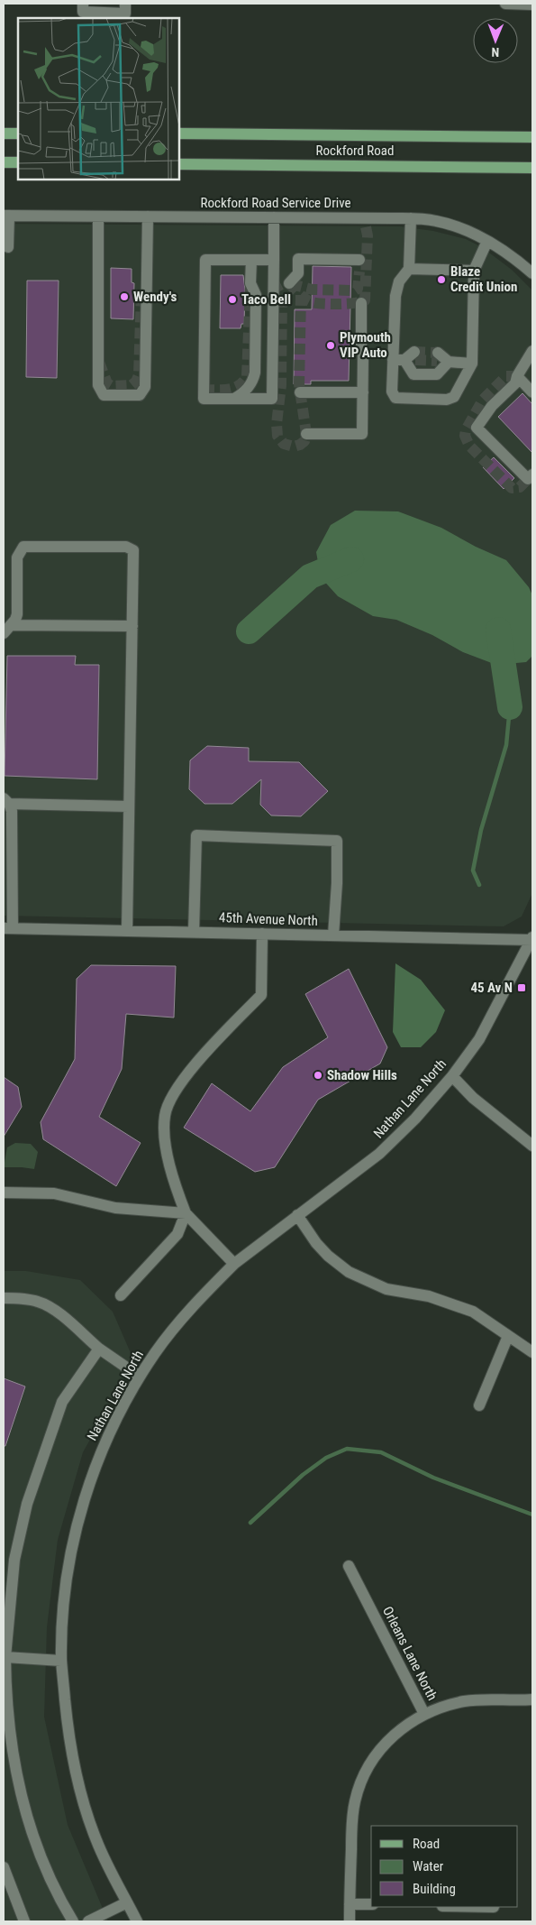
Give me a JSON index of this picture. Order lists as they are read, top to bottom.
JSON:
{
  "streets": {
    "main road": ["Rockford Road"],
    "street": [
      "Rockford Road Service Drive",
      "45th Avenue North",
      "Nathan Lane North",
      "Orleans Lane North"
    ]
  },
  "crossings": [
    ["45th Avenue North", "Nathan Lane North"]
  ],
  "places": {
    "other": [
      "Blaze Credit Union",
      "Wendy's",
      "Taco Bell",
      "Plymouth VIP Auto",
      "Shadow Hills"
    ],
    "transit": ["45 Av N"]
  },
  "legend": ["Road", "Water", "Building"],
  "north": "bottom"
}
